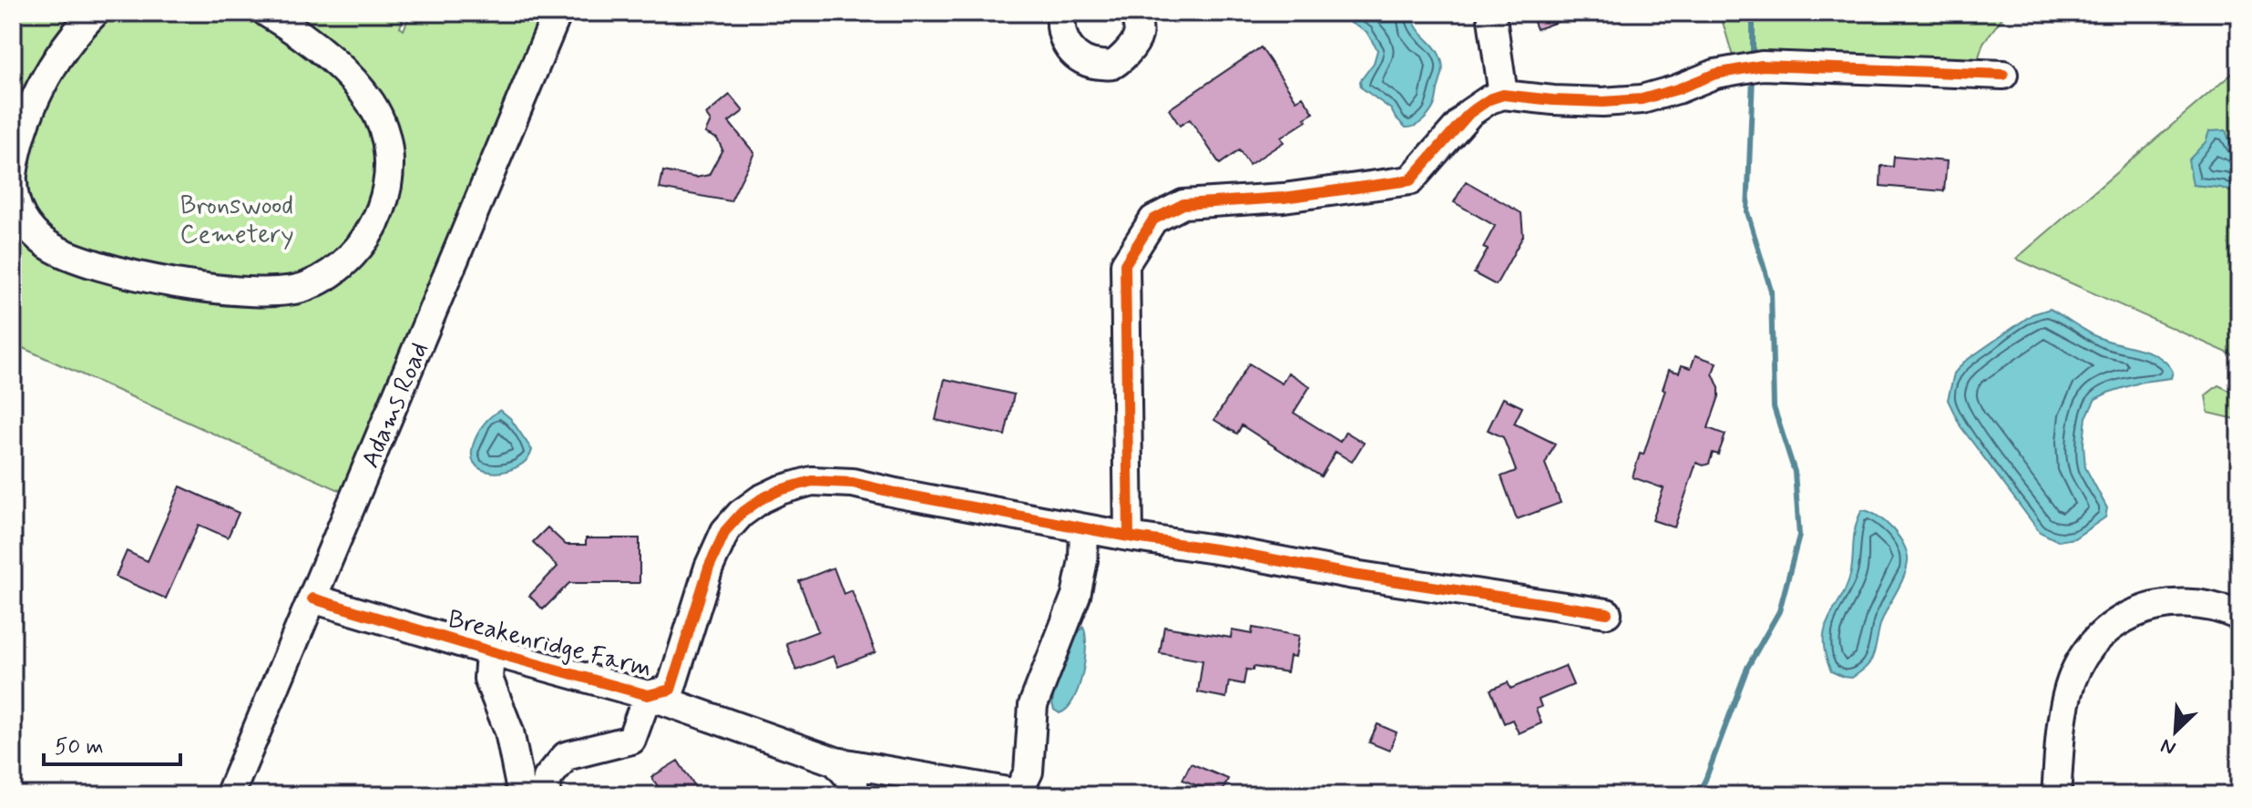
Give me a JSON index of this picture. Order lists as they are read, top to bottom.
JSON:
{
  "streets": {
    "street": ["Adams Road", "Breakenridge Farm"]
  },
  "crossings": [
    ["Adams Road", "Breakenridge Farm"]
  ],
  "parks": ["Bronswood Cemetery"],
  "scale_bar": "50 m",
  "north": "bottom left"
}
